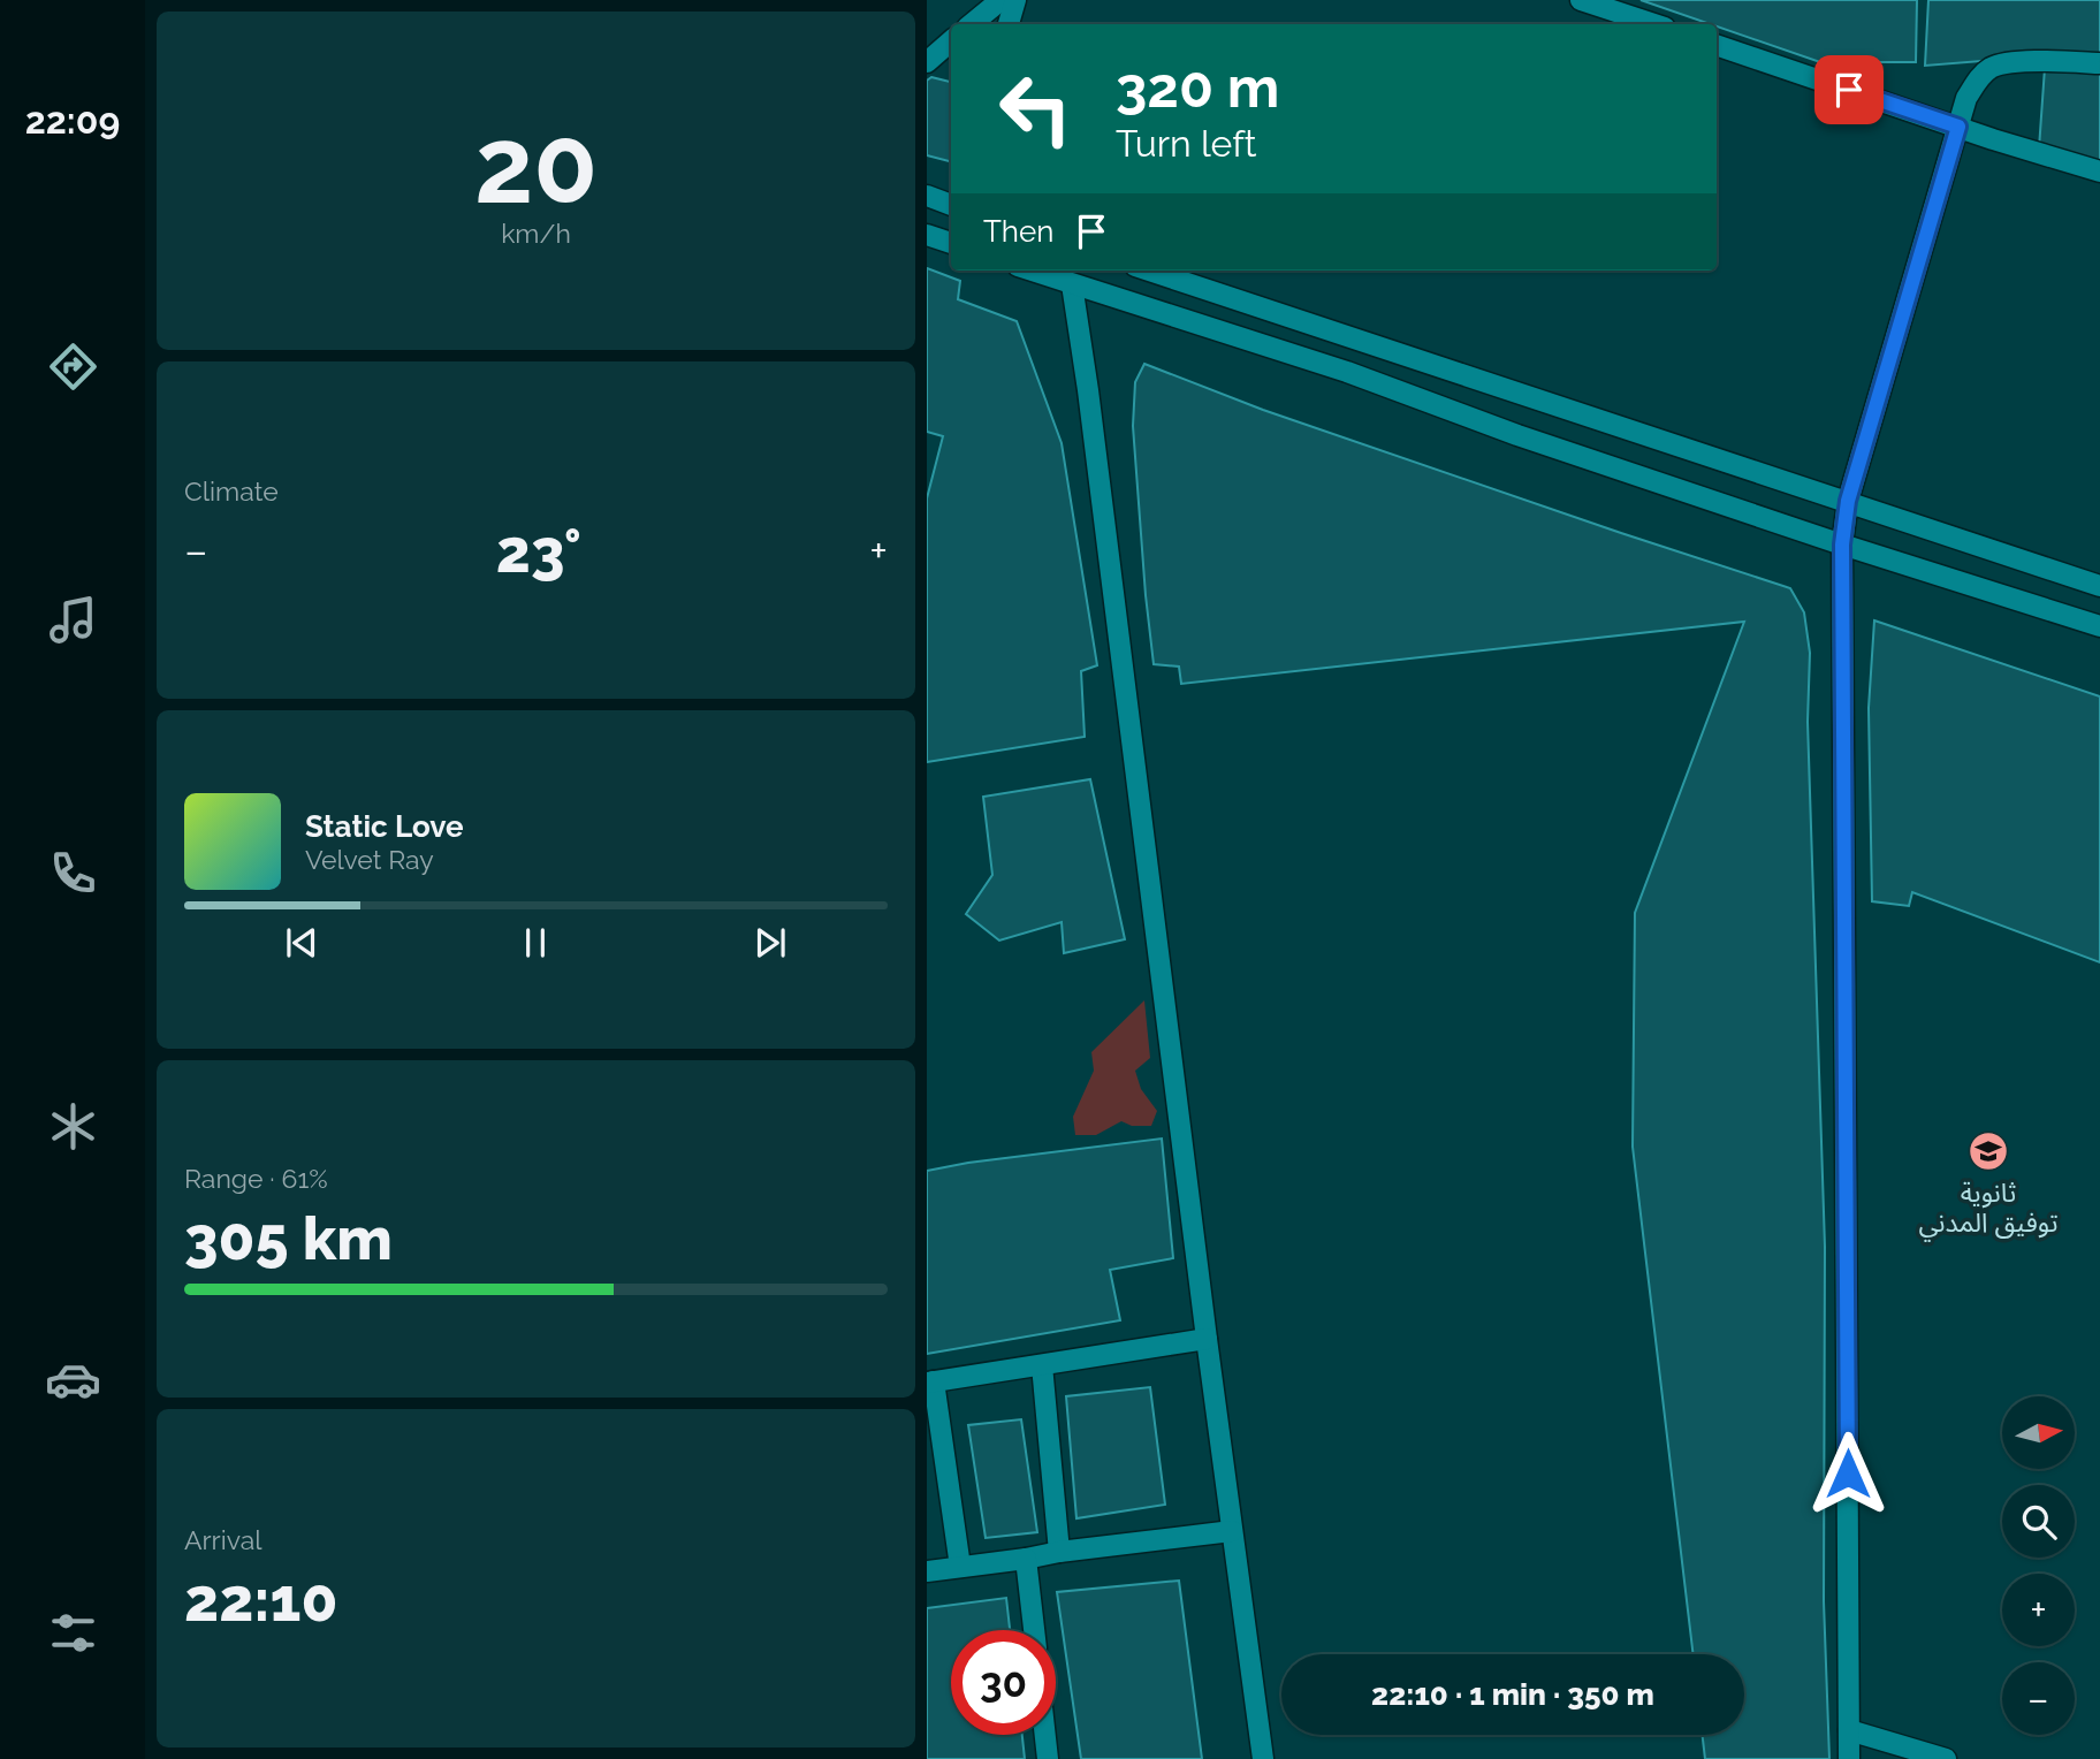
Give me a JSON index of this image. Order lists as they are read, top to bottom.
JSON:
{
  "places": {
    "school or university": ["ثانوية توفيق المدني"]
  },
  "north": "right",
  "page": {
    "tabs": "22:09",
    "tile": [
      ["20", "km/h"],
      "Climate",
      ["Range · 61%", "305 km"],
      ["Arrival", "22:10"]
    ],
    "turn": ["320 m", "Turn left"],
    "then": "Then",
    "heat": ["−", "23°", "+"],
    "song": ["Static Love", "Velvet Ray"],
    "map_buttons": ["+", "−"],
    "limit": "30",
    "trip": "22:10 · 1 min · 350 m"
  }
}
